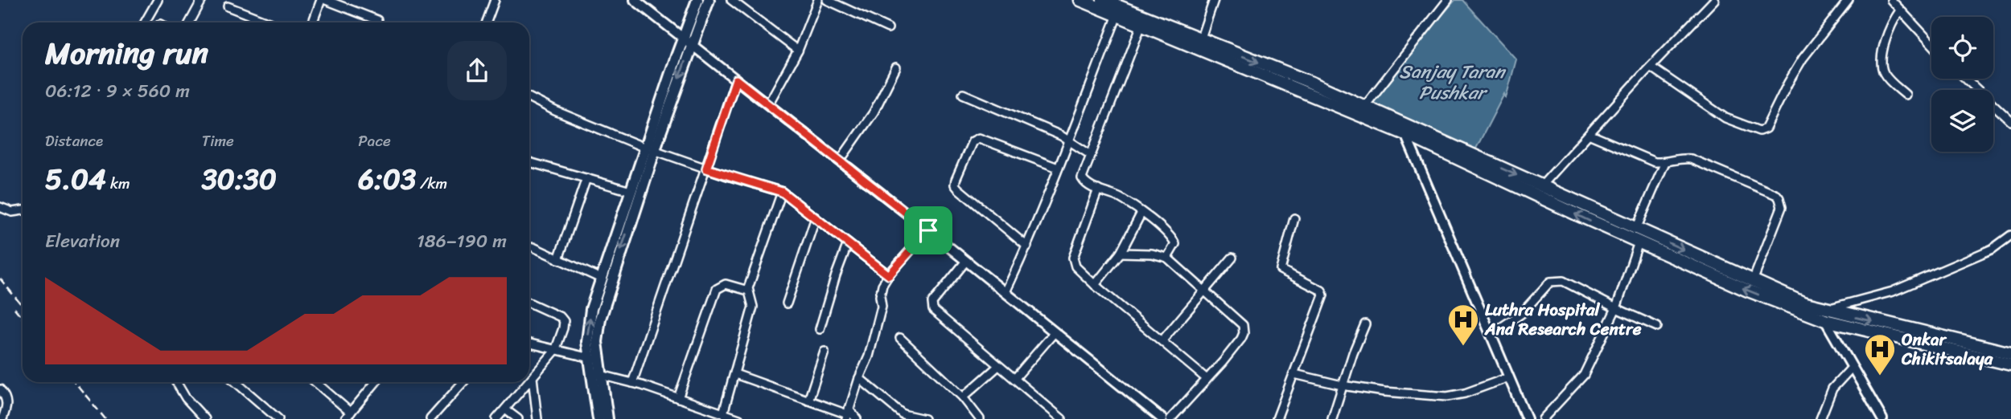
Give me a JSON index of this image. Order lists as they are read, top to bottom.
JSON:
{
  "water": ["Sanjay Taran Pushkar"],
  "places": {
    "hospital": ["Luthra Hospital And Research Centre", "Onkar Chikitsalaya"]
  },
  "page": {
    "heading": ["Morning run", "06:12 · 9 × 560 m"],
    "stats": [
      ["Distance", "5.04 km"],
      ["Time", "30:30"],
      ["Pace", "6:03 /km"]
    ],
    "chart": ["Elevation", "186–190 m"]
  }
}
